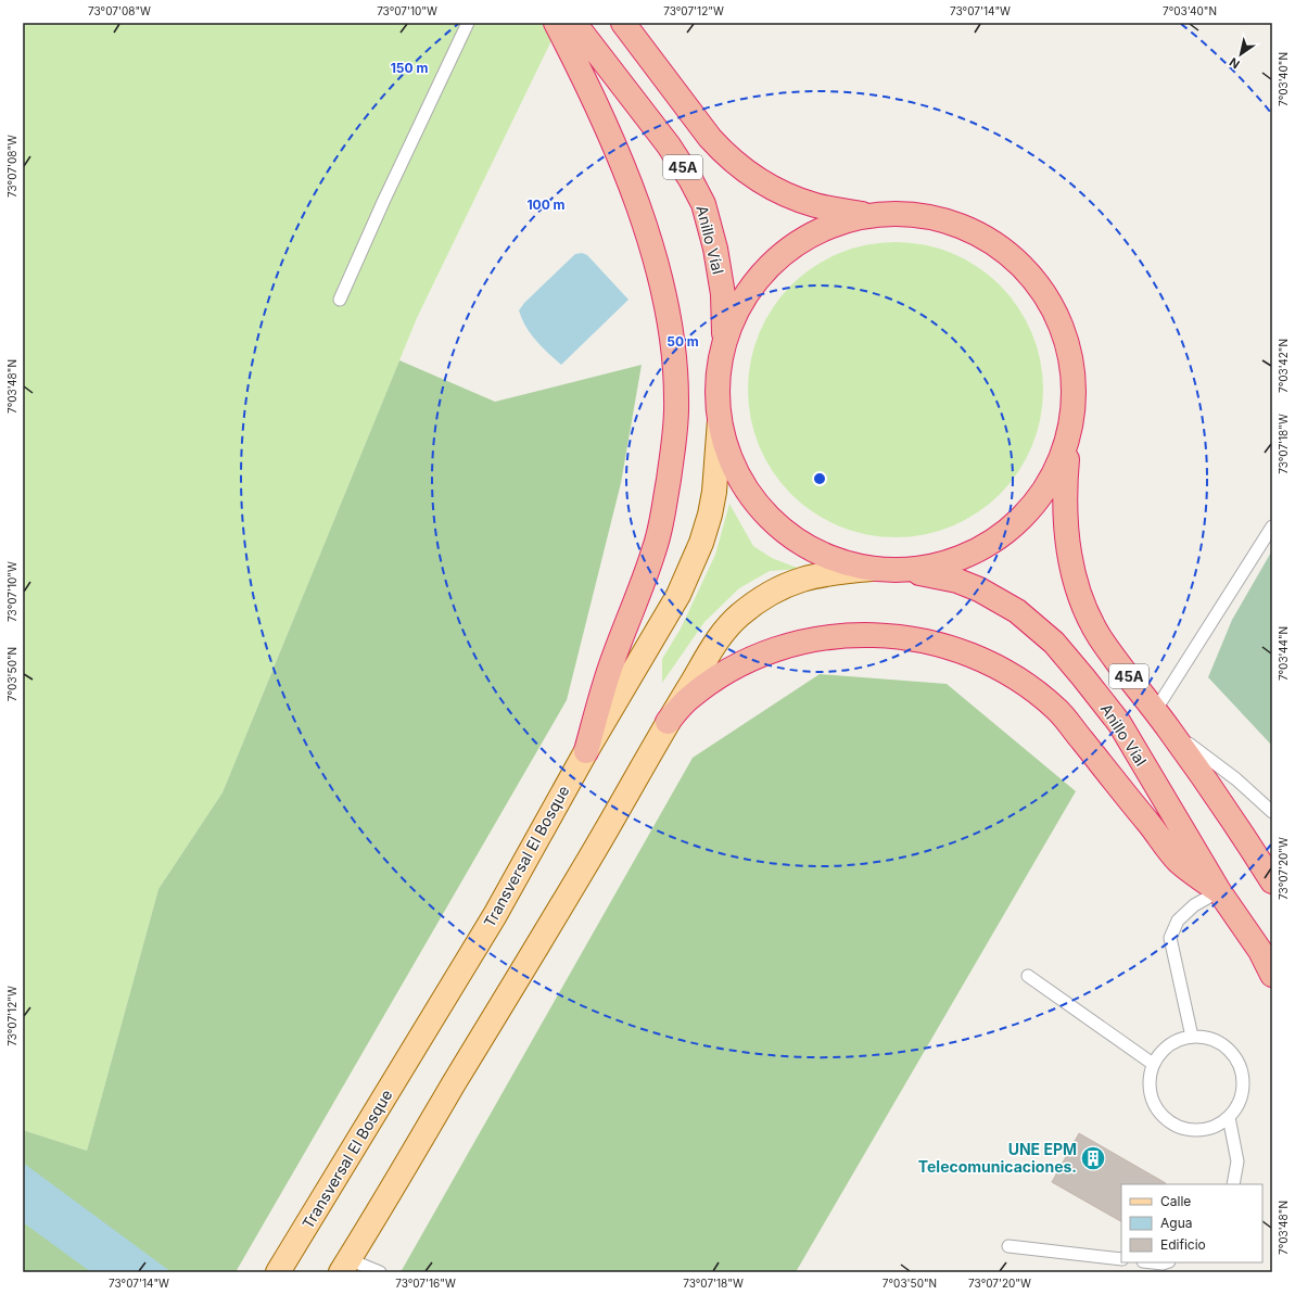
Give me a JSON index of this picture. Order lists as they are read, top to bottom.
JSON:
{
  "streets": {
    "highway": ["45A", "Anillo Víal"],
    "main road": ["Transversal El Bosque"]
  },
  "places": {
    "building": ["UNE EPM Telecomunicaciones."]
  },
  "legend": ["Calle", "Agua", "Edificio"],
  "north": "bottom left",
  "coordinates": [
    "73°07'08\"W",
    "73°07'10\"W",
    "73°07'12\"W",
    "73°07'14\"W",
    "7°03'40\"N",
    "7°03'42\"N",
    "7°03'48\"N",
    "73°07'18\"W",
    "7°03'44\"N",
    "7°03'50\"N",
    "73°07'20\"W",
    "73°07'16\"W"
  ],
  "rings": ["150 m", "100 m", "50 m"]
}
